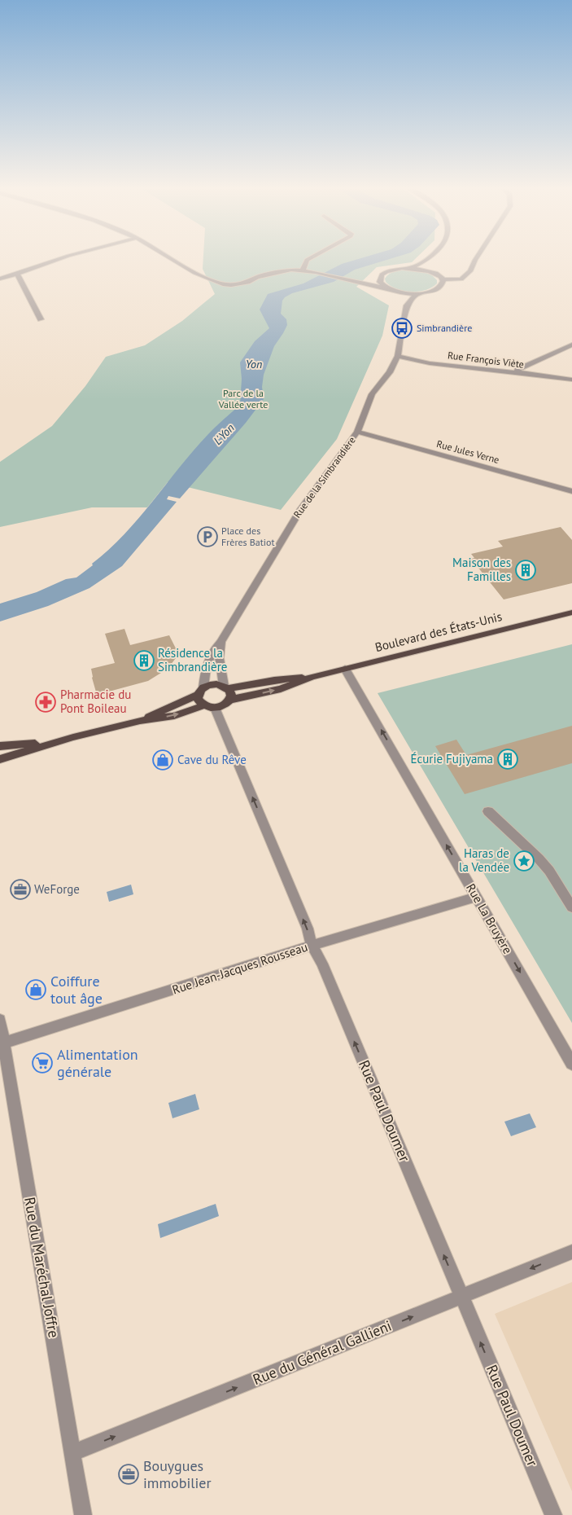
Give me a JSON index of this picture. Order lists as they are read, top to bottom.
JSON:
{
  "streets": {
    "main road": ["Boulevard des États-Unis"],
    "street": [
      "Rue François Viète",
      "Rue Jules Verne",
      "Rue de la Simbrandière",
      "Rue La Bruyère",
      "Rue Jean-Jacques Rousseau",
      "Rue Paul Doumer",
      "Rue du Maréchal Joffre",
      "Rue du Général Gallieni"
    ]
  },
  "crossings": [
    ["Rue François Viète", "Rue de la Simbrandière"],
    ["Rue Jules Verne", "Rue de la Simbrandière"],
    ["Rue de la Simbrandière", "Boulevard des États-Unis"],
    ["Rue de la Simbrandière", "Rue Paul Doumer"],
    ["Boulevard des États-Unis", "Rue La Bruyère"],
    ["Boulevard des États-Unis", "Rue Paul Doumer"],
    ["Rue La Bruyère", "Rue Jean-Jacques Rousseau"],
    ["Rue Jean-Jacques Rousseau", "Rue Paul Doumer"],
    ["Rue Jean-Jacques Rousseau", "Rue du Maréchal Joffre"],
    ["Rue Paul Doumer", "Rue du Général Gallieni"],
    ["Rue du Maréchal Joffre", "Rue du Général Gallieni"]
  ],
  "one_way": ["Rue Paul Doumer"],
  "water": ["Yon", "L'Yon"],
  "parks": ["Parc de la Vallée verte"],
  "places": {
    "bus stop": ["Simbrandière"],
    "parking": ["Place des Frères Batiot"],
    "building": ["Maison des Familles", "Résidence la Simbrandière", "Écurie Fujiyama"],
    "pharmacy": ["Pharmacie du Pont Boileau"],
    "shop": ["Cave du Rêve", "Coiffure tout âge"],
    "place": ["Haras de la Vendée"],
    "office": ["WeForge", "Bouygues immobilier"],
    "supermarket": ["Alimentation générale"]
  }
}
